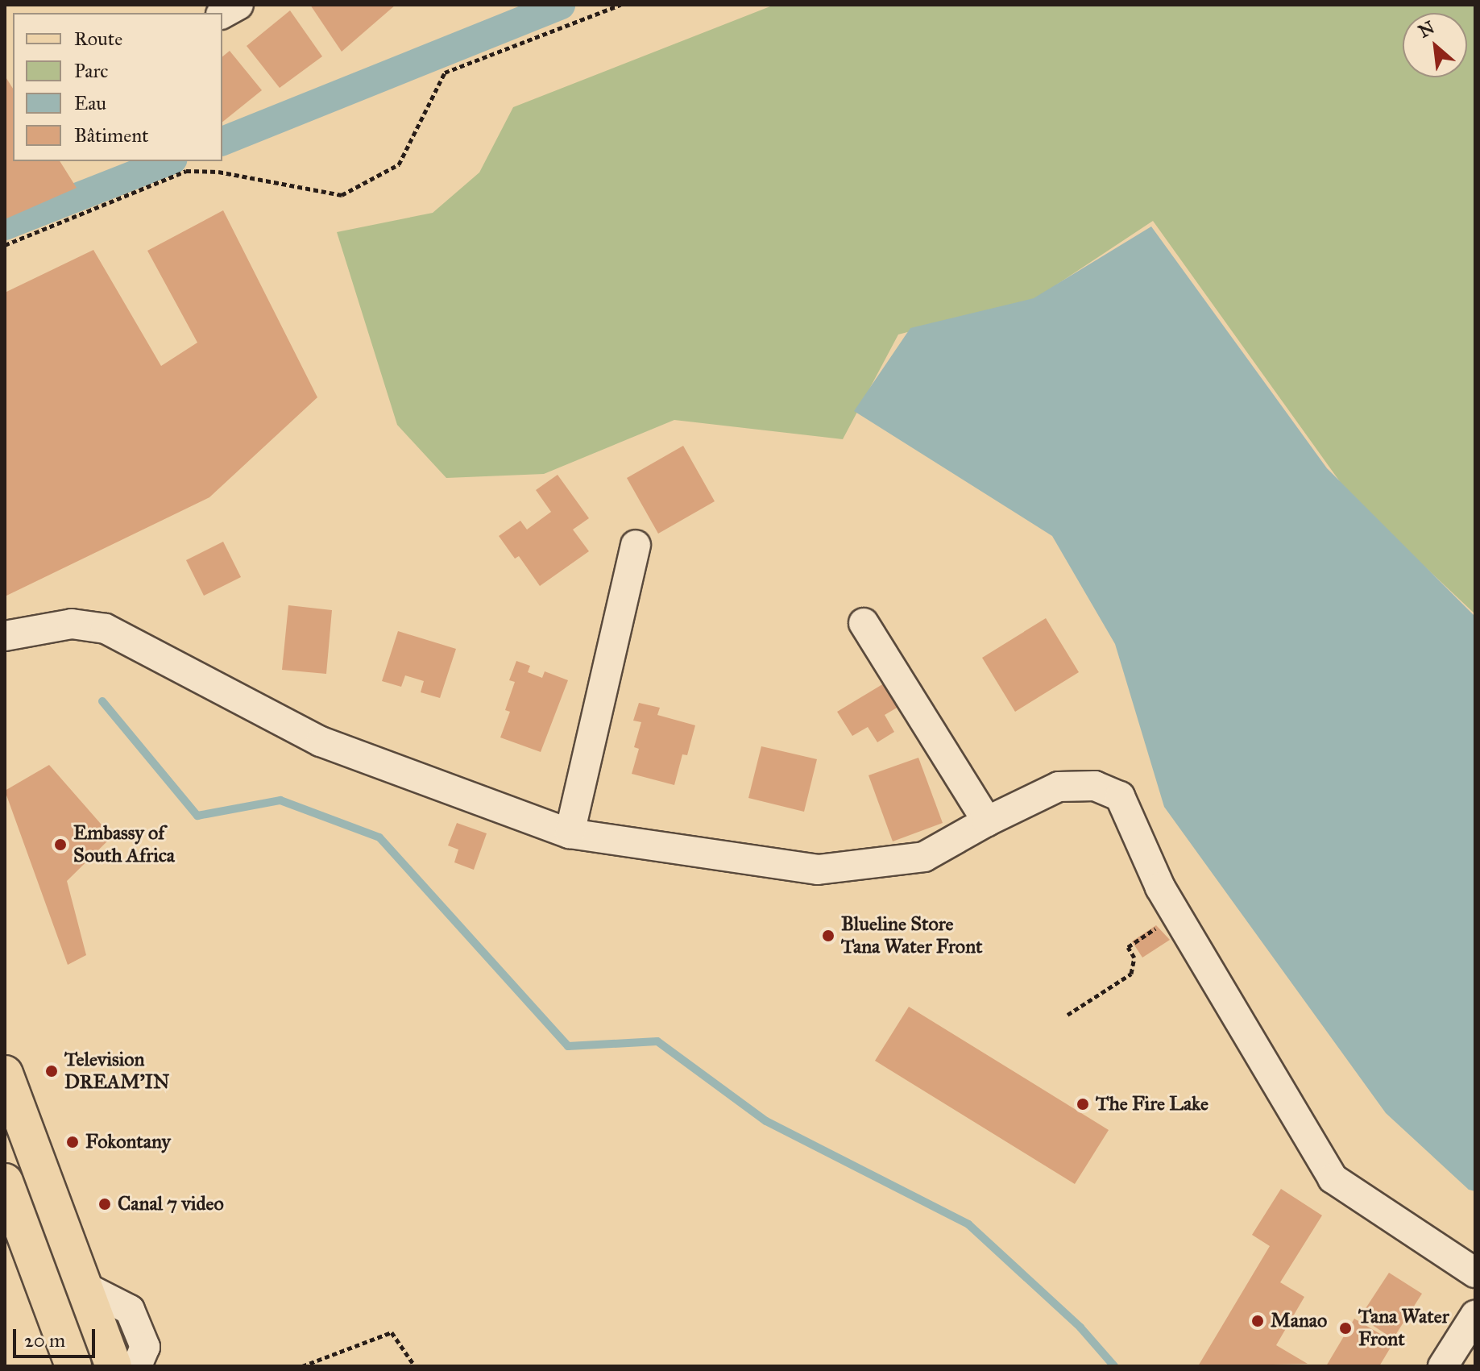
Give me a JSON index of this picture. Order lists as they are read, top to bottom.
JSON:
{
  "places": [
    "Embassy of South Africa",
    "Blueline Store Tana Water Front",
    "Television DREAM'IN",
    "The Fire Lake",
    "Fokontany",
    "Canal 7 video",
    "Manao",
    "Tana Water Front"
  ],
  "legend": [
    "Route",
    "Parc",
    "Eau",
    "Bâtiment"
  ],
  "scale_bar": "20 m",
  "north": "top left"
}
